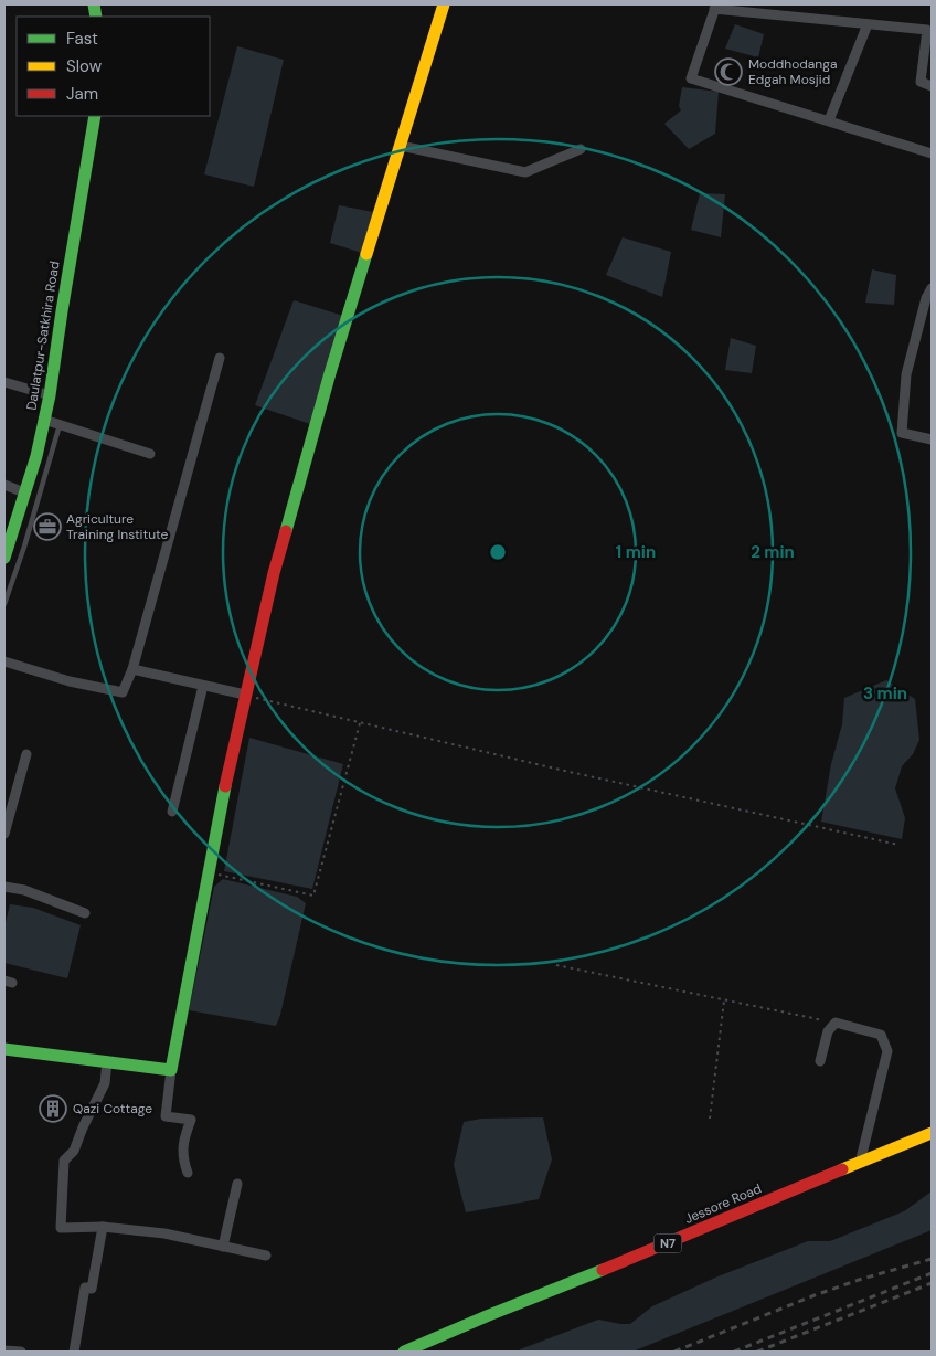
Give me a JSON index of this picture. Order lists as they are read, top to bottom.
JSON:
{
  "streets": {
    "main road": ["Daulatpur-Satkhira Road", "Jessore Road", "N7"]
  },
  "places": {
    "mosque": ["Moddhodanga Edgah Mosjid"],
    "office": ["Agriculture Training Institute"],
    "building": ["Qazi Cottage"]
  },
  "legend": ["Fast", "Slow", "Jam"],
  "rings": ["1 min", "2 min", "3 min"]
}
